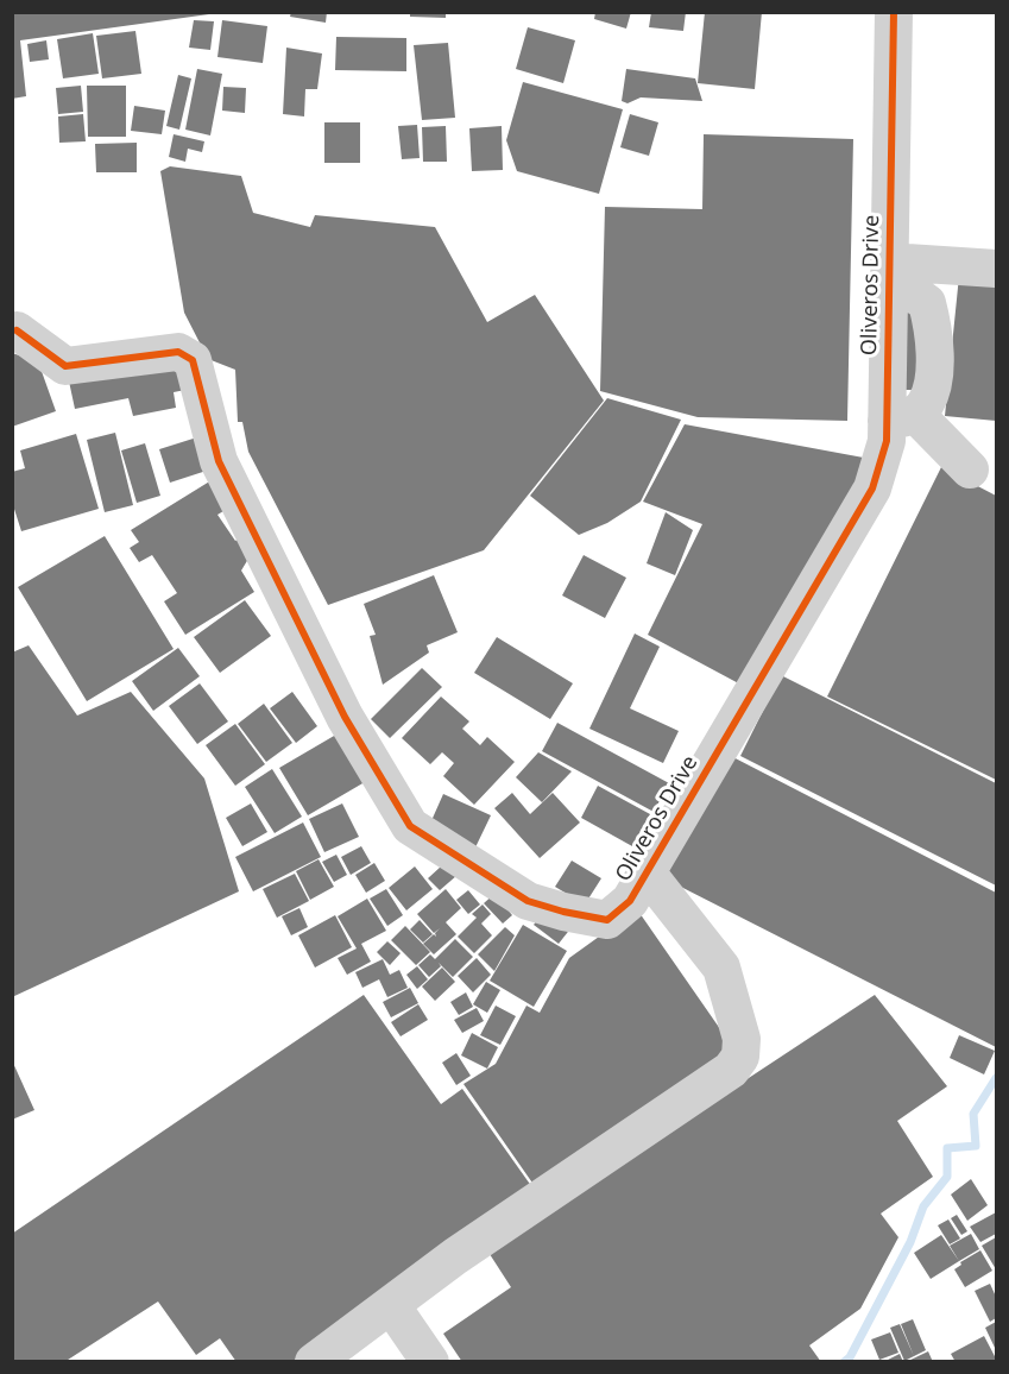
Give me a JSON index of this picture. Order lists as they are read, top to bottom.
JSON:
{
  "streets": {
    "street": ["Oliveros Drive"]
  }
}
